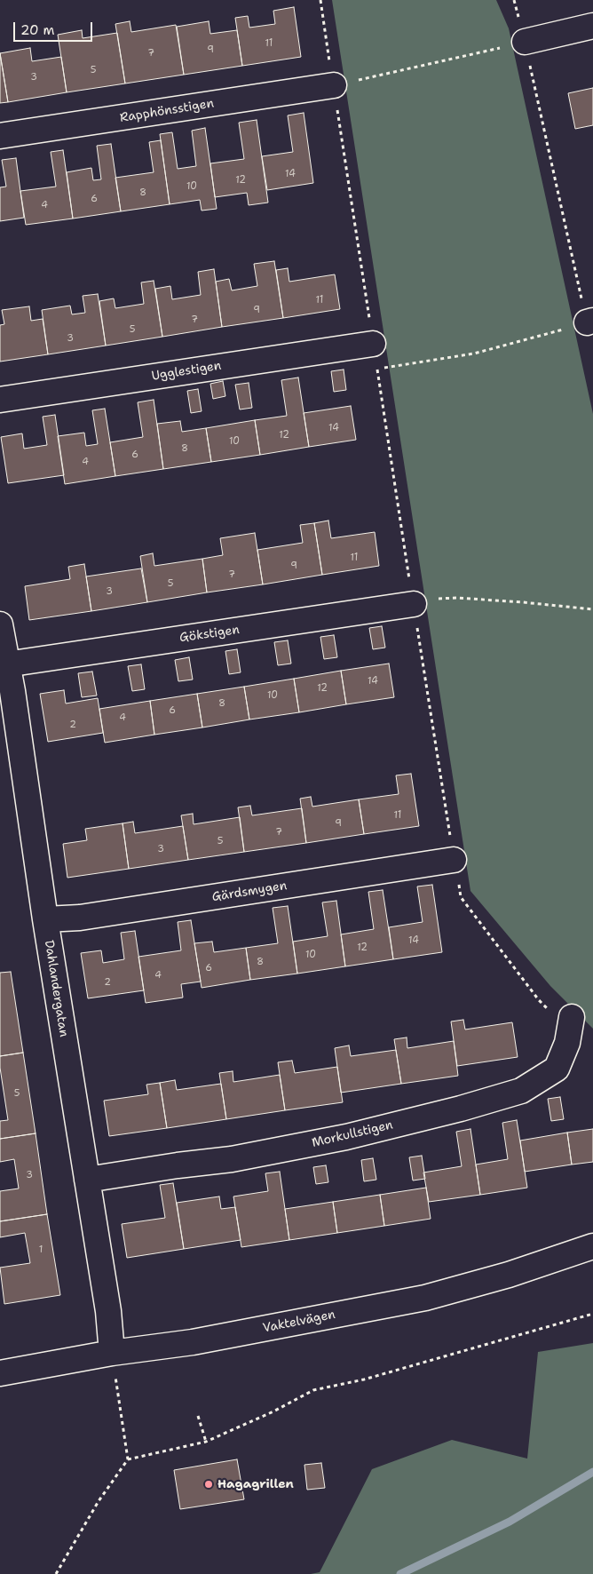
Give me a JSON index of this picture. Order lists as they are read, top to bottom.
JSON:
{
  "streets": {
    "street": [
      "Rapphönsstigen",
      "Ugglestigen",
      "Gökstigen",
      "Gärdsmygen",
      "Dahlandergatan",
      "Morkullstigen",
      "Vaktelvägen"
    ]
  },
  "crossings": [
    ["Gökstigen", "Dahlandergatan"],
    ["Gärdsmygen", "Dahlandergatan"],
    ["Dahlandergatan", "Morkullstigen"],
    ["Dahlandergatan", "Vaktelvägen"]
  ],
  "places": ["Hagagrillen"],
  "house_numbers": [
    "11",
    "9",
    "7",
    "5",
    "3",
    "14",
    "12",
    "10",
    "8",
    "6",
    "4",
    "11",
    "9",
    "7",
    "5",
    "3",
    "14",
    "12",
    "10",
    "8",
    "6",
    "4",
    "11",
    "9",
    "7",
    "5",
    "3",
    "14",
    "12",
    "10",
    "8",
    "6",
    "4",
    "2",
    "11",
    "9",
    "7",
    "5",
    "3",
    "14",
    "12",
    "10",
    "8",
    "6",
    "4",
    "2",
    "5",
    "3",
    "1"
  ],
  "scale_bar": "20 m"
}
